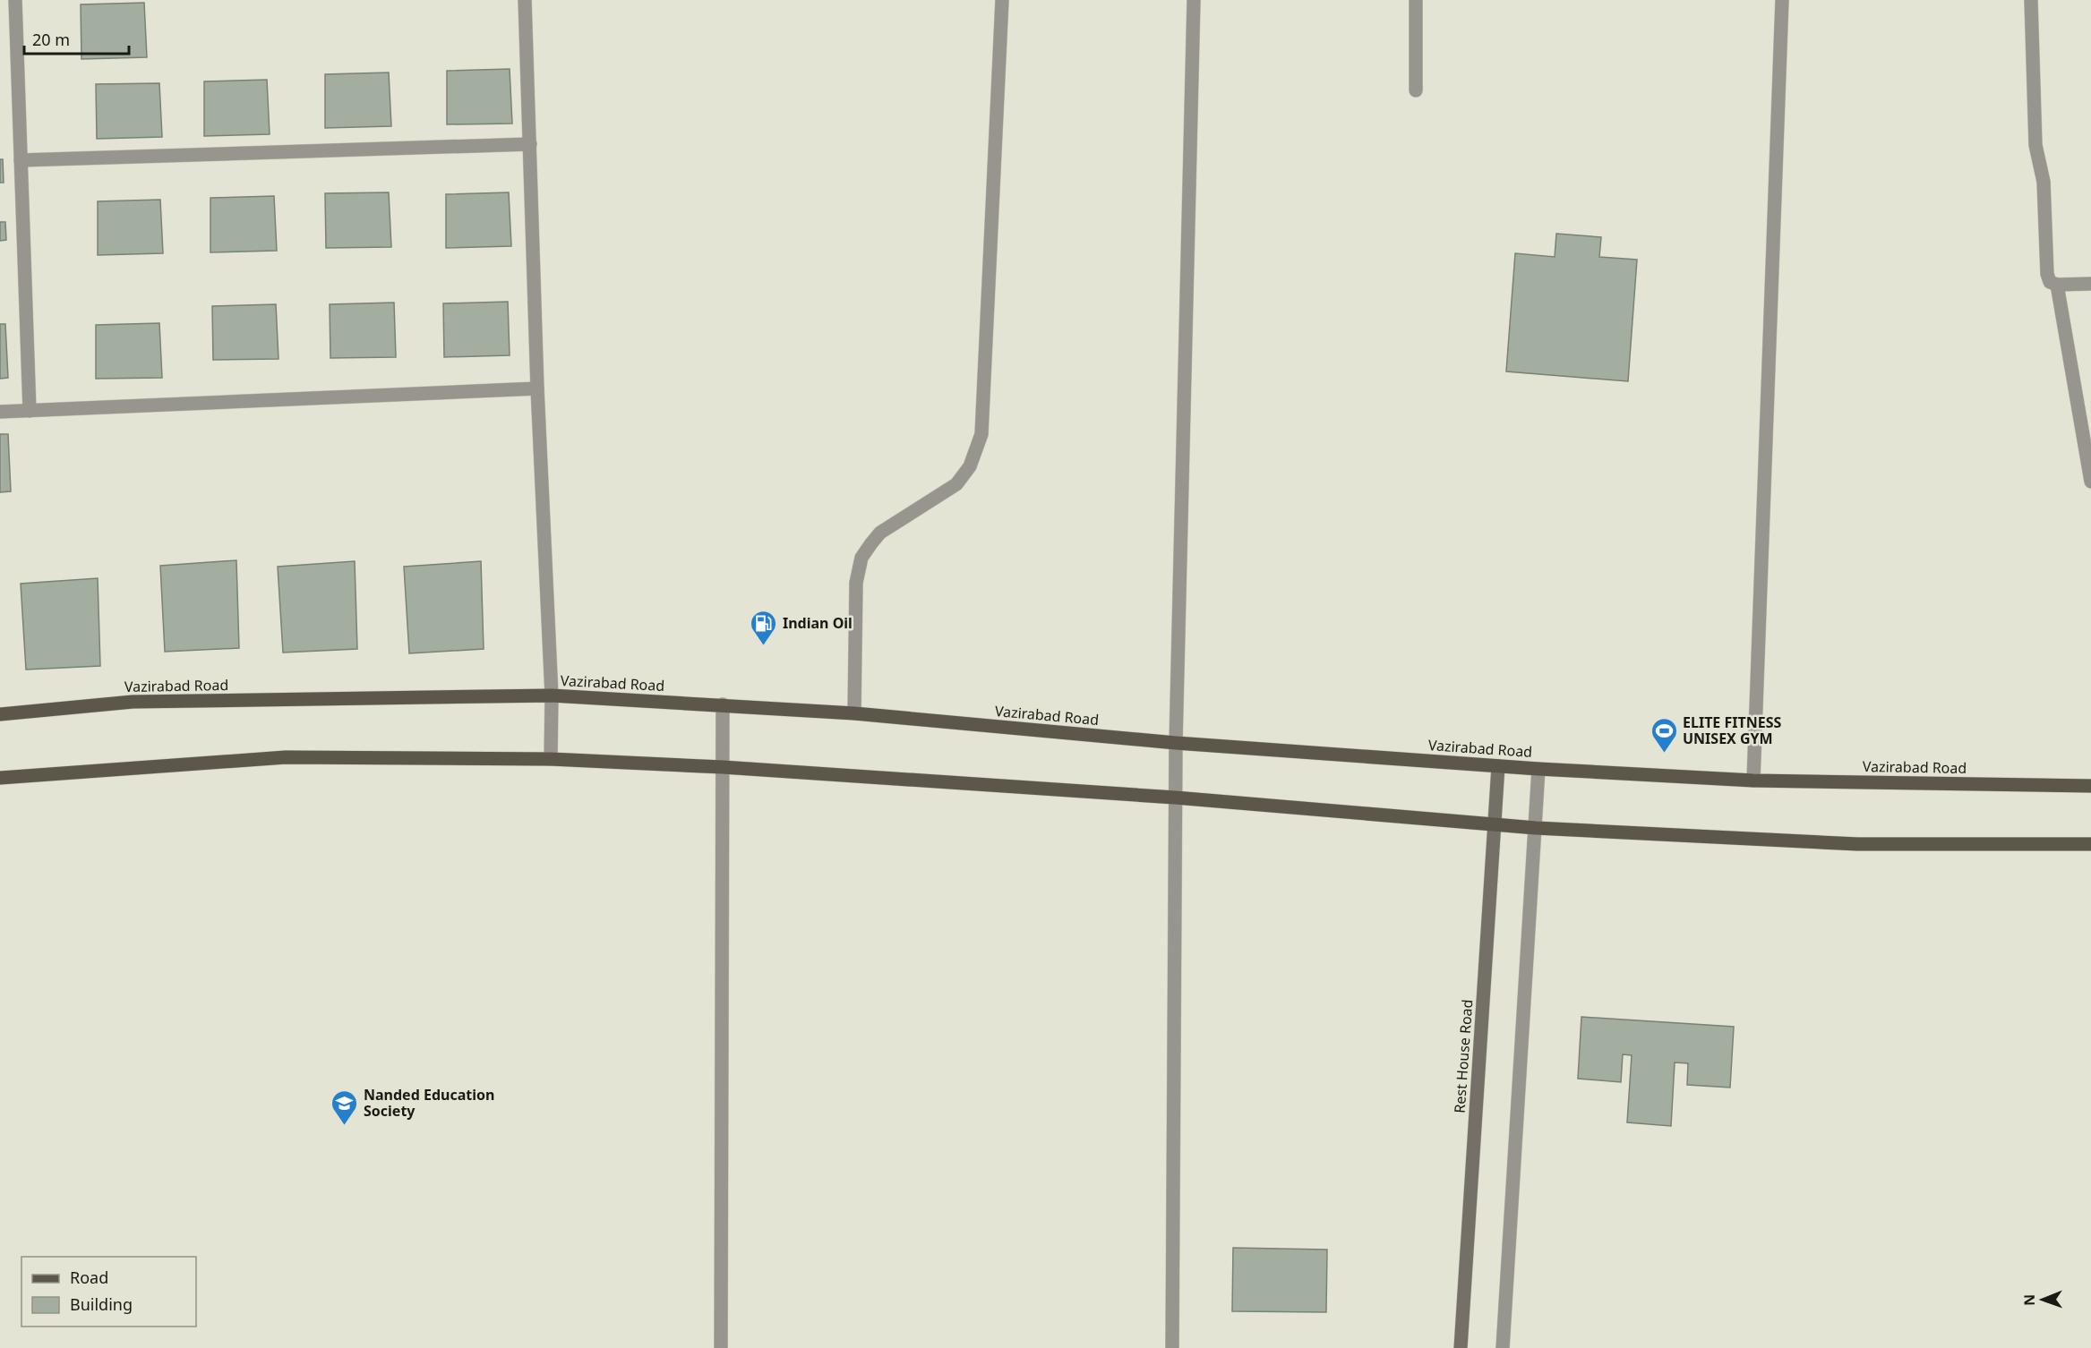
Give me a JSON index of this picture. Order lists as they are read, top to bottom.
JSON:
{
  "streets": {
    "main road": ["Vazirabad Road", "Rest House Road"]
  },
  "crossings": [
    ["Vazirabad Road", "Rest House Road"]
  ],
  "places": {
    "fuel station": ["Indian Oil"],
    "sports": ["ELITE FITNESS UNISEX GYM"],
    "school or university": ["Nanded Education Society"]
  },
  "legend": ["Road", "Building"],
  "scale_bar": "20 m",
  "north": "left"
}
